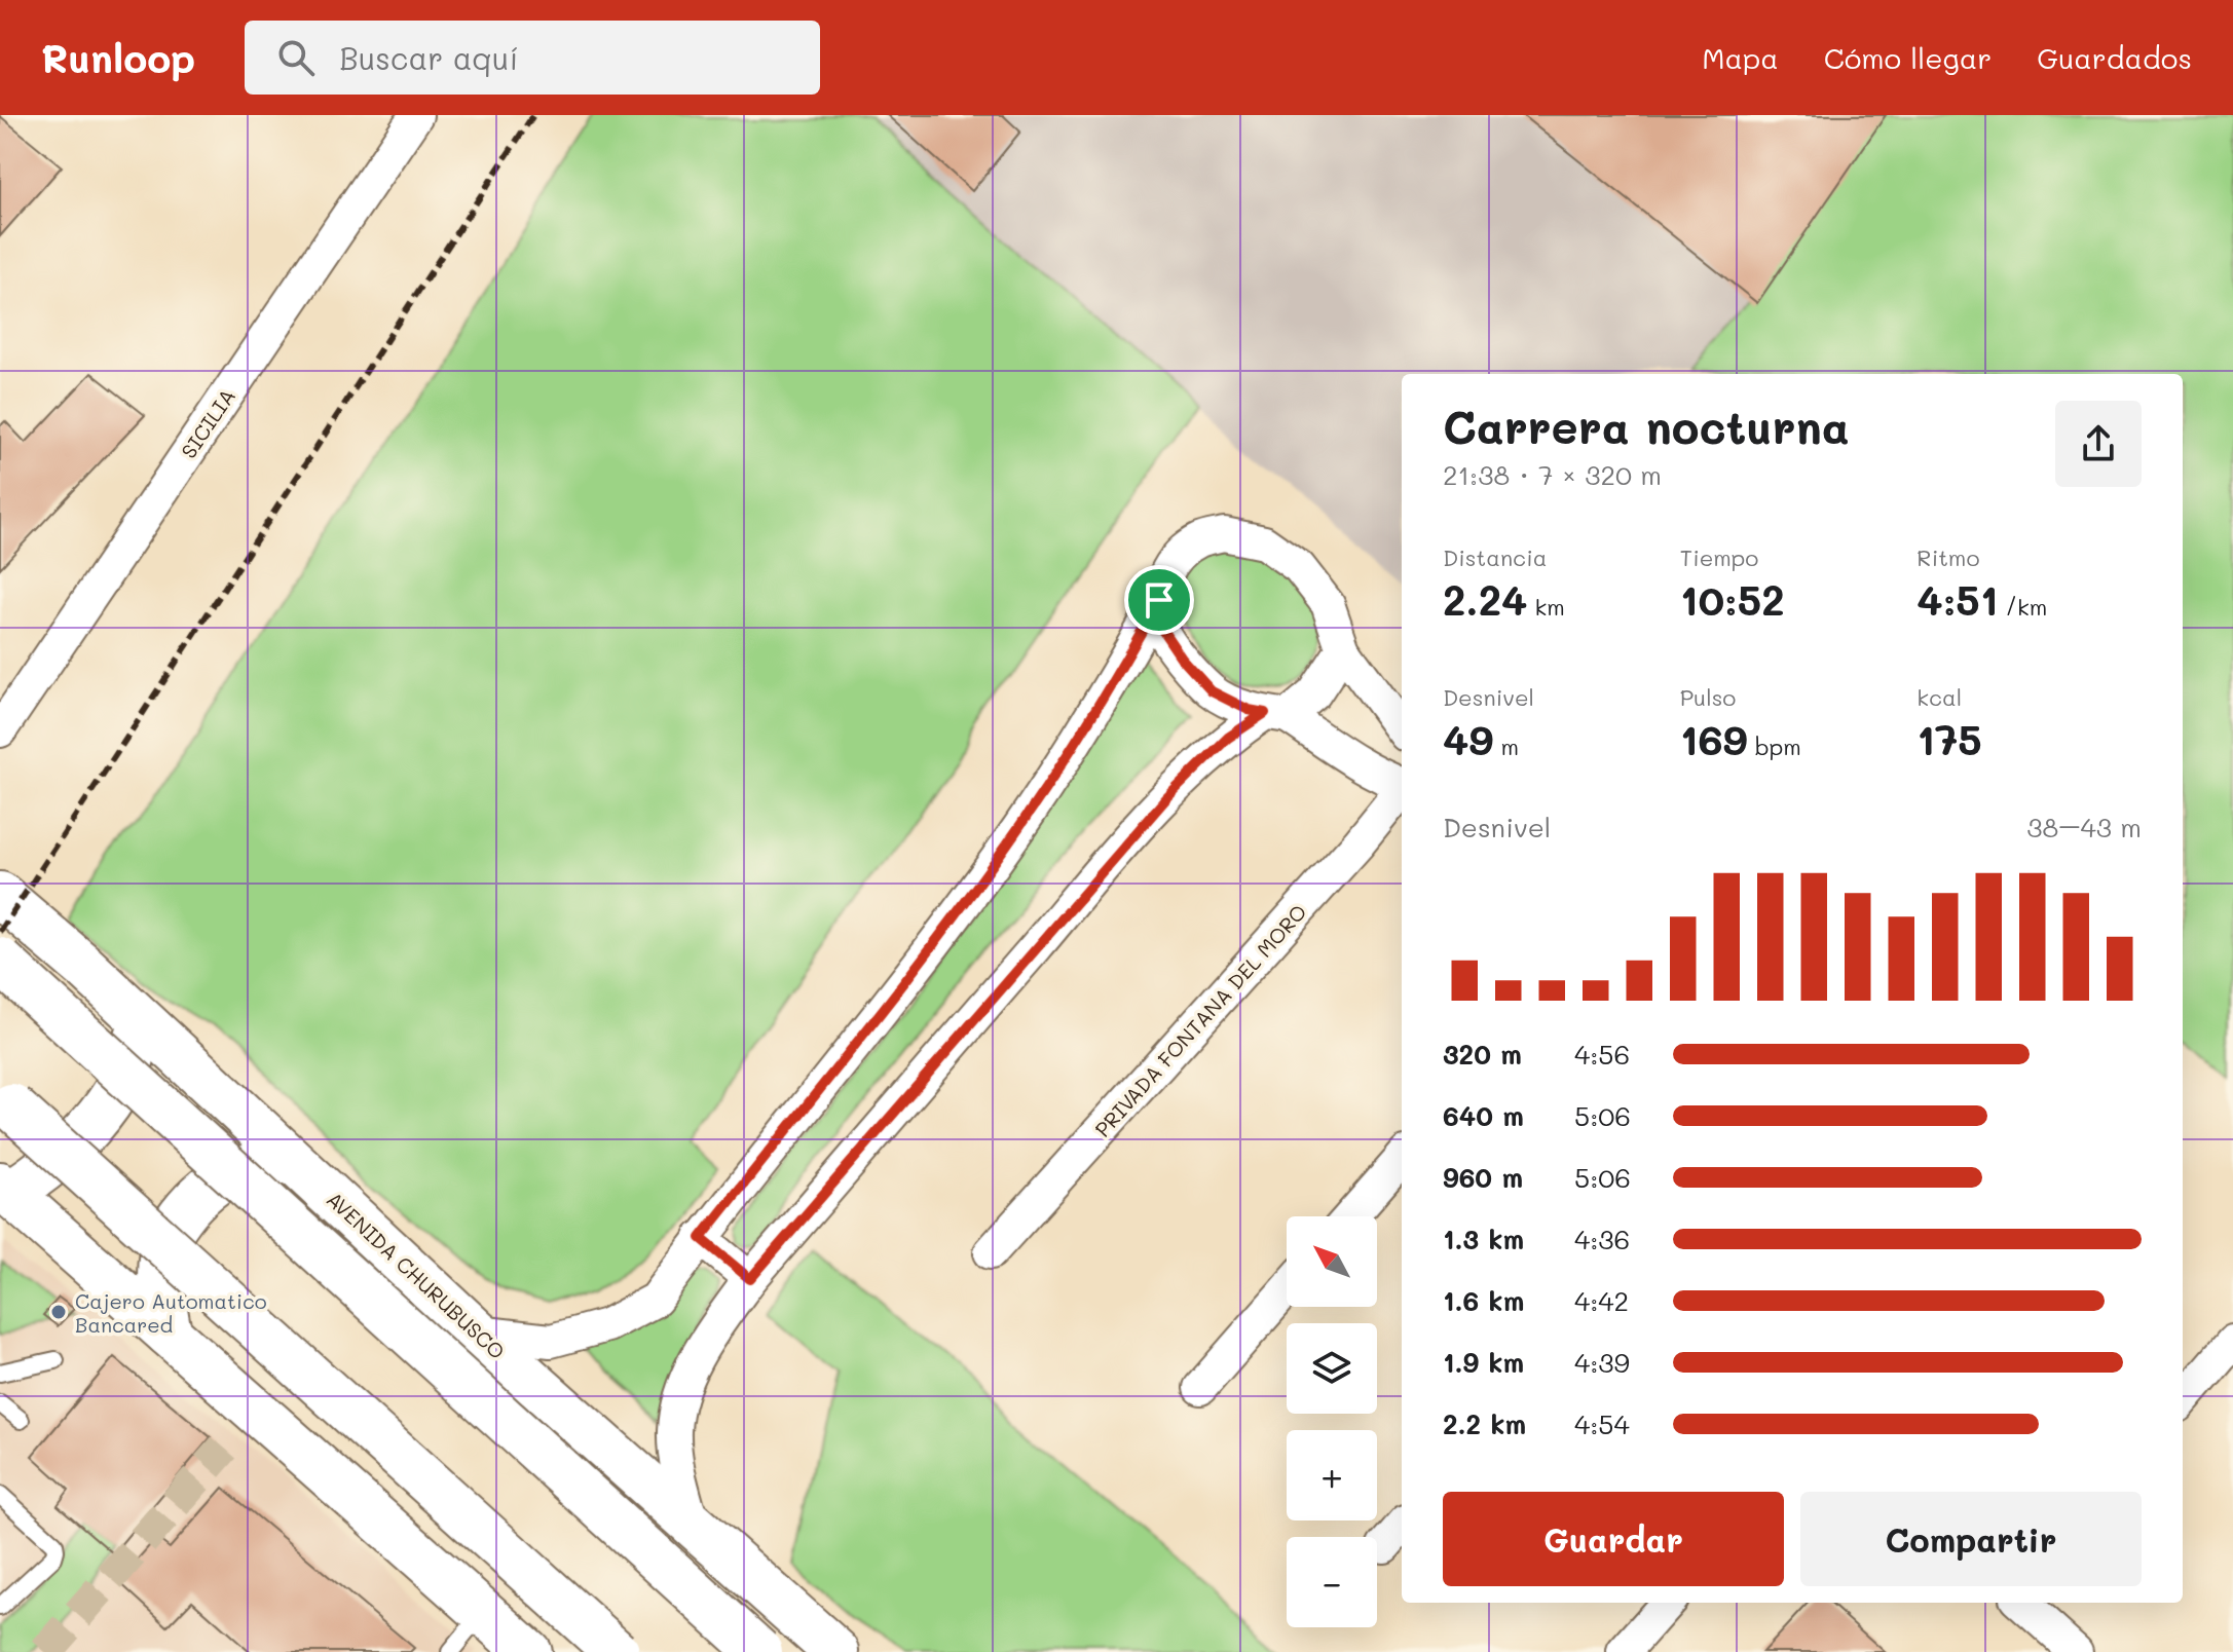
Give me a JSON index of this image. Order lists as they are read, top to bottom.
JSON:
{
  "streets": {
    "main road": ["AVENIDA CHURUBUSCO"],
    "street": ["SICILIA", "PRIVADA FONTANA DEL MORO"]
  },
  "places": ["Cajero Automatico Bancared"],
  "north": "top left",
  "page": {
    "header": "Runloop",
    "search": "Buscar aquí",
    "nav": ["Mapa", "Cómo llegar", "Guardados"],
    "heading": ["Carrera nocturna", "21:38 · 7 × 320 m"],
    "stats": [
      ["Distancia", "2.24 km"],
      ["Tiempo", "10:52"],
      ["Ritmo", "4:51 /km"],
      ["Desnivel", "49 m"],
      ["Pulso", "169 bpm"],
      ["kcal", "175"]
    ],
    "chart": ["Desnivel", "38–43 m"],
    "list": [
      {
        "name": "320 m",
        "note": "4:56"
      },
      {
        "name": "640 m",
        "note": "5:06"
      },
      {
        "name": "960 m",
        "note": "5:06"
      },
      {
        "name": "1.3 km",
        "note": "4:36"
      },
      {
        "name": "1.6 km",
        "note": "4:42"
      },
      {
        "name": "1.9 km",
        "note": "4:39"
      },
      {
        "name": "2.2 km",
        "note": "4:54"
      }
    ],
    "map_buttons": ["+", "−"],
    "buttons": ["Guardar", "Compartir"]
  }
}
